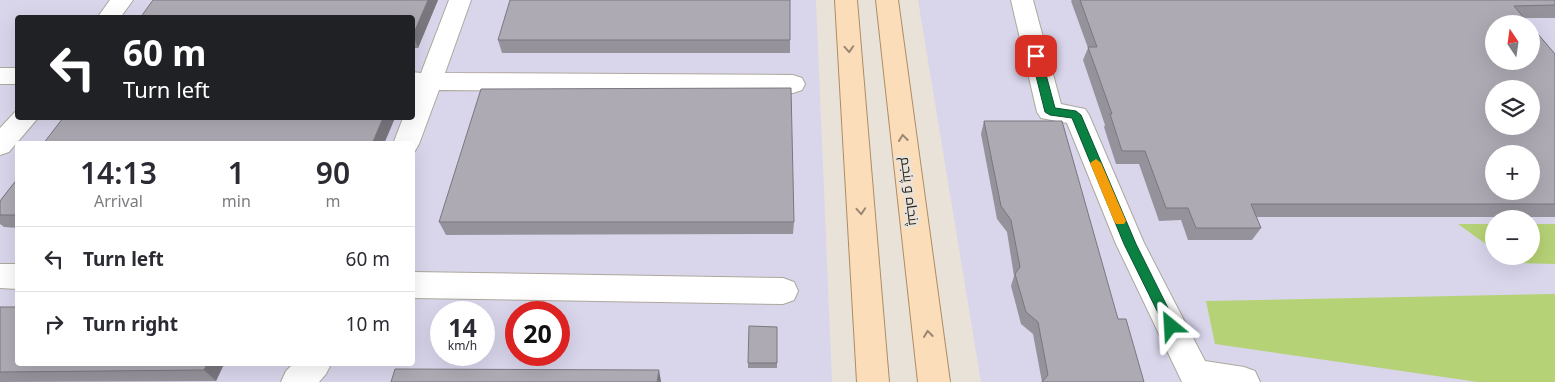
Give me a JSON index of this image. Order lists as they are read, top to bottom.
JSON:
{
  "streets": {
    "main road": ["پنجاه و پنجم"]
  },
  "north": "top",
  "page": {
    "map_buttons": ["+", "−"],
    "turn": ["60 m", "Turn left"],
    "eta": [
      "14:13",
      "Arrival",
      "1",
      "min",
      "90",
      "m"
    ],
    "list": [
      {
        "name": "Turn left",
        "value": "60 m"
      },
      {
        "name": "Turn right",
        "value": "10 m"
      }
    ],
    "speed": "14 km/h",
    "limit": "20"
  }
}
